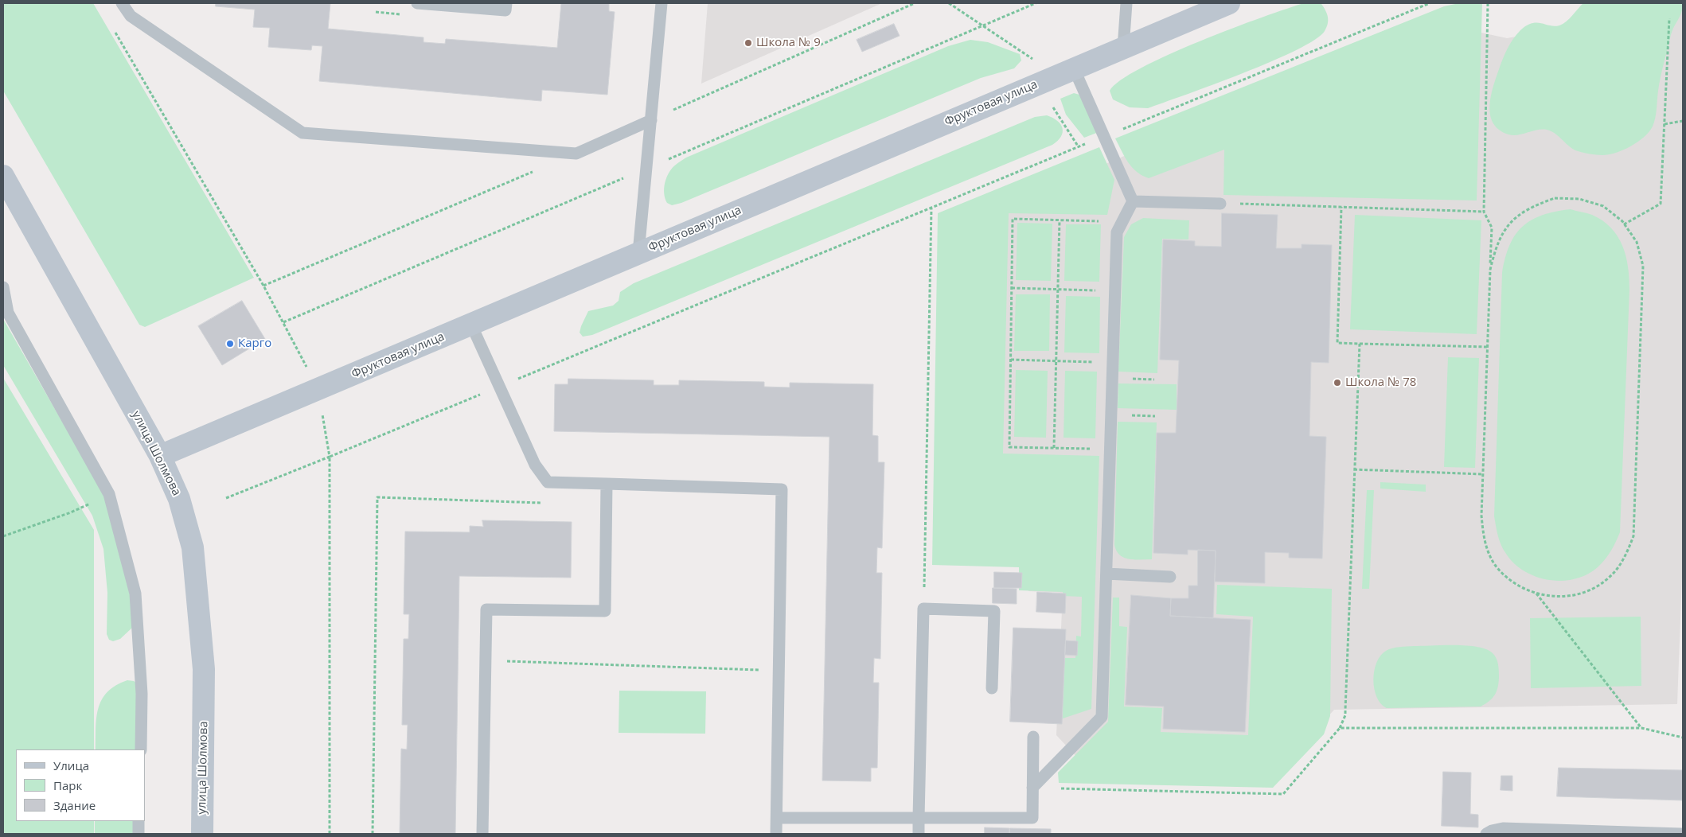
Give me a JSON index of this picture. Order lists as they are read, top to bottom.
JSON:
{
  "streets": {
    "street": ["Фруктовая улица", "улица Шолмова"]
  },
  "crossings": [
    ["Фруктовая улица", "улица Шолмова"]
  ],
  "places": ["Школа № 9", "Карго", "Школа № 78"],
  "legend": ["Улица", "Парк", "Здание"]
}
